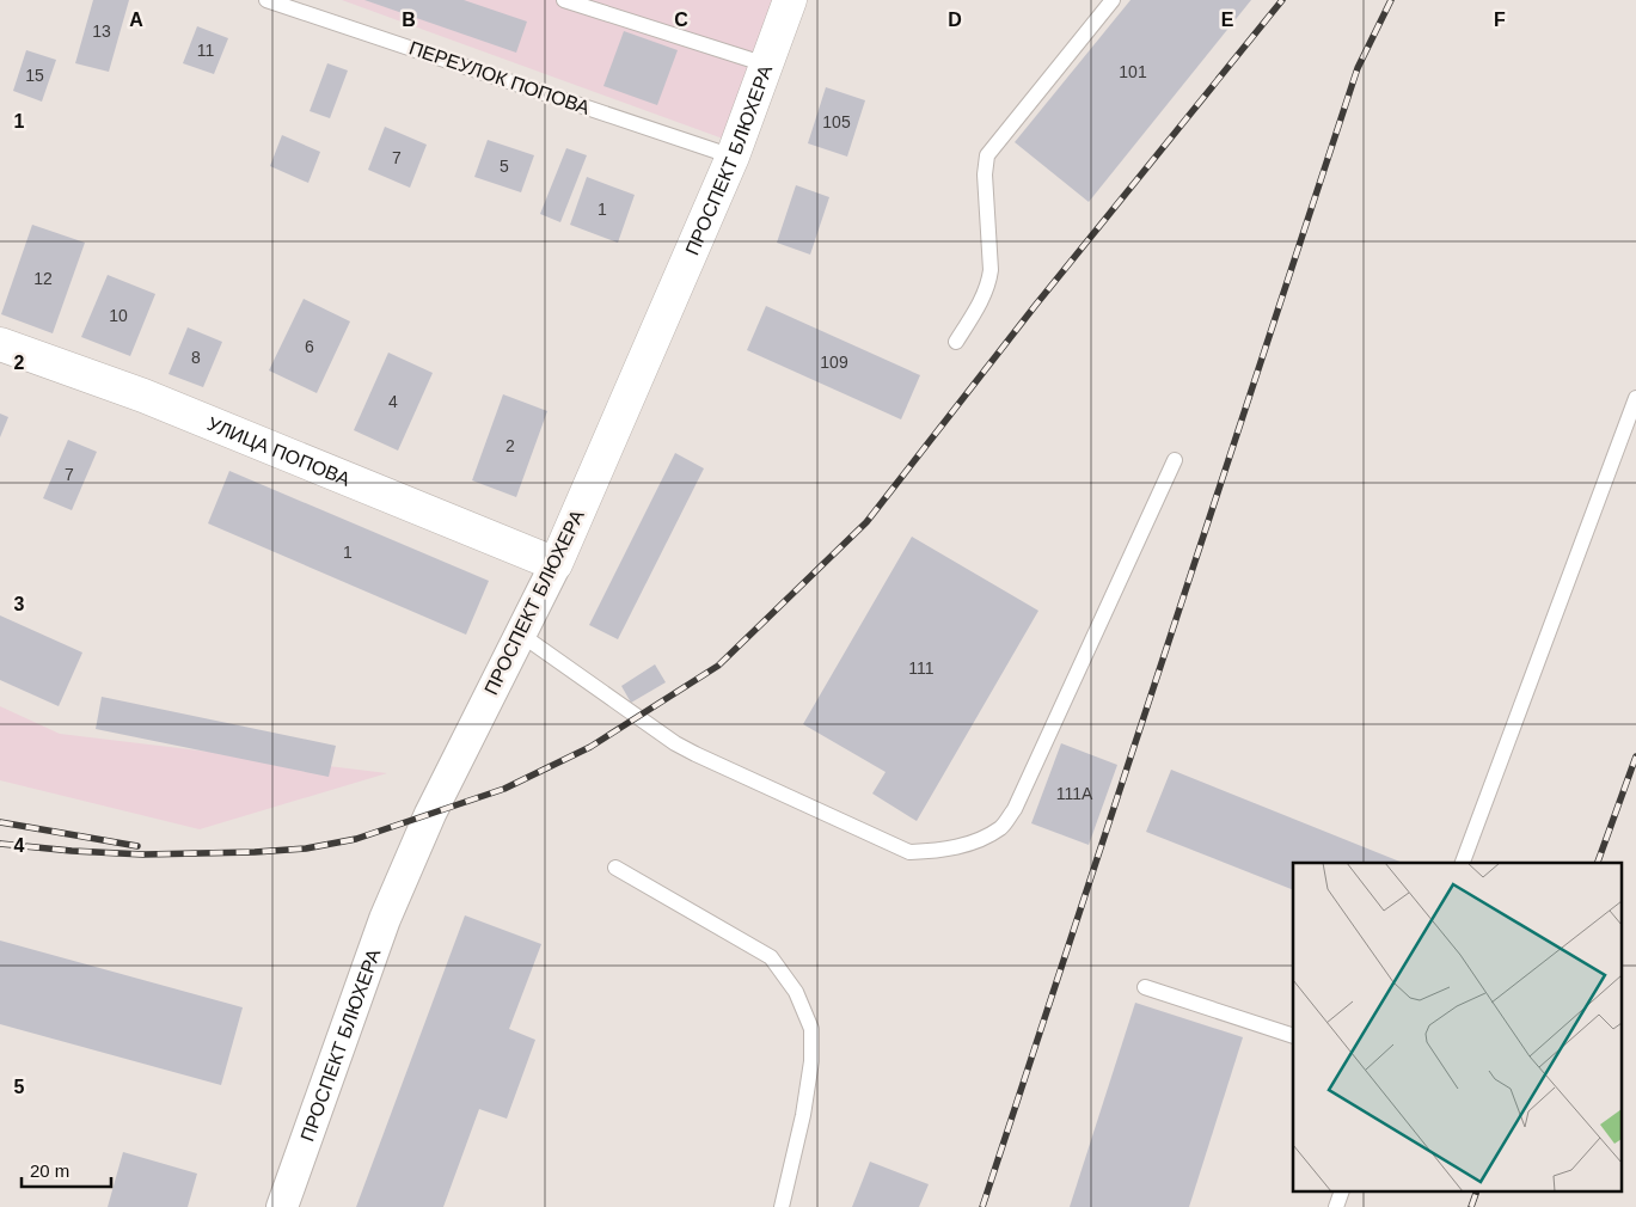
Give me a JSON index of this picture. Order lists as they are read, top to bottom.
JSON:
{
  "streets": {
    "street": ["ПРОСПЕКТ БЛЮХЕРА", "УЛИЦА ПОПОВА"],
    "lane": ["ПЕРЕУЛОК ПОПОВА"]
  },
  "crossings": [
    ["ПЕРЕУЛОК ПОПОВА", "ПРОСПЕКТ БЛЮХЕРА"],
    ["ПРОСПЕКТ БЛЮХЕРА", "УЛИЦА ПОПОВА"]
  ],
  "house_numbers": [
    "13",
    "11",
    "101",
    "15",
    "105",
    "7",
    "5",
    "1",
    "12",
    "10",
    "6",
    "8",
    "109",
    "4",
    "2",
    "7",
    "1",
    "111",
    "111А"
  ],
  "scale_bar": "20 m",
  "grid": {
    "columns": [
      "A",
      "B",
      "C",
      "D",
      "E",
      "F"
    ],
    "rows": [
      "1",
      "2",
      "3",
      "4",
      "5"
    ]
  }
}
